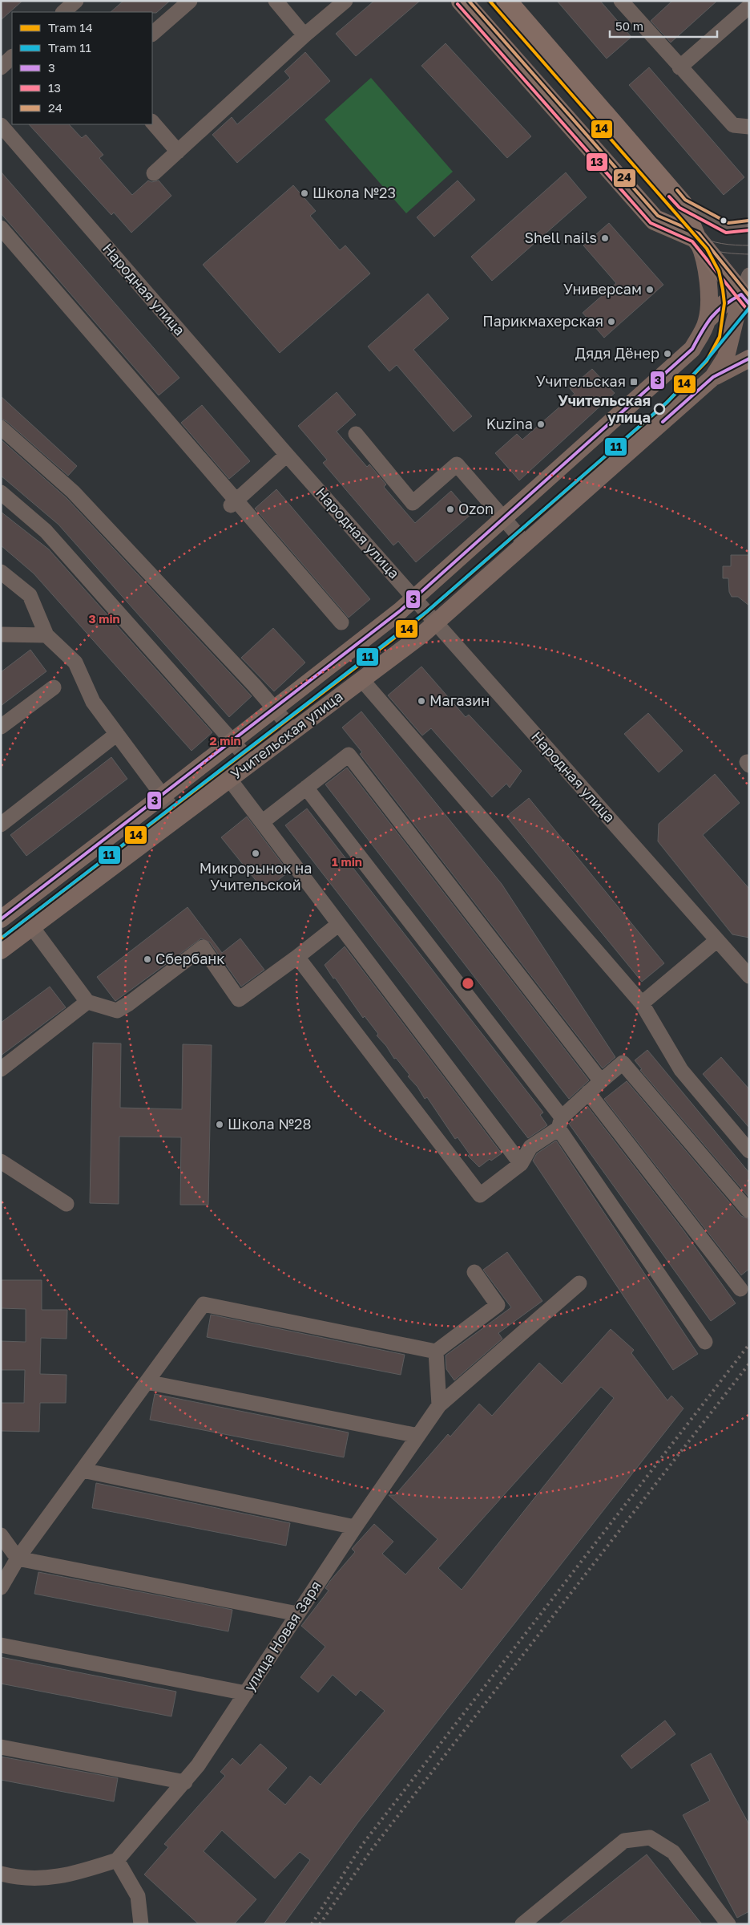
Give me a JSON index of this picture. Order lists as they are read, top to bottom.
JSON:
{
  "streets": {
    "main road": ["Учительская улица"],
    "street": ["Народная улица", "улица Новая Заря"]
  },
  "crossings": [
    ["Народная улица", "Учительская улица"]
  ],
  "places": {
    "other": [
      "Школа №23",
      "Shell nails",
      "Универсам",
      "Парикмахерская",
      "Дядя Дёнер",
      "Учительская улица",
      "Kuzina",
      "Ozon",
      "Магазин",
      "Микрорынок на Учительской",
      "Сбербанк",
      "Школа №28"
    ],
    "transit": ["Учительская"]
  },
  "lines": [
    "tram line 14",
    "transit line 24",
    "transit line 13",
    "transit line 3",
    "tram line 11"
  ],
  "legend": [
    "Tram 14",
    "Tram 11",
    "3",
    "13",
    "24"
  ],
  "scale_bar": "50 m",
  "rings": ["3 min", "2 min", "1 min"]
}
